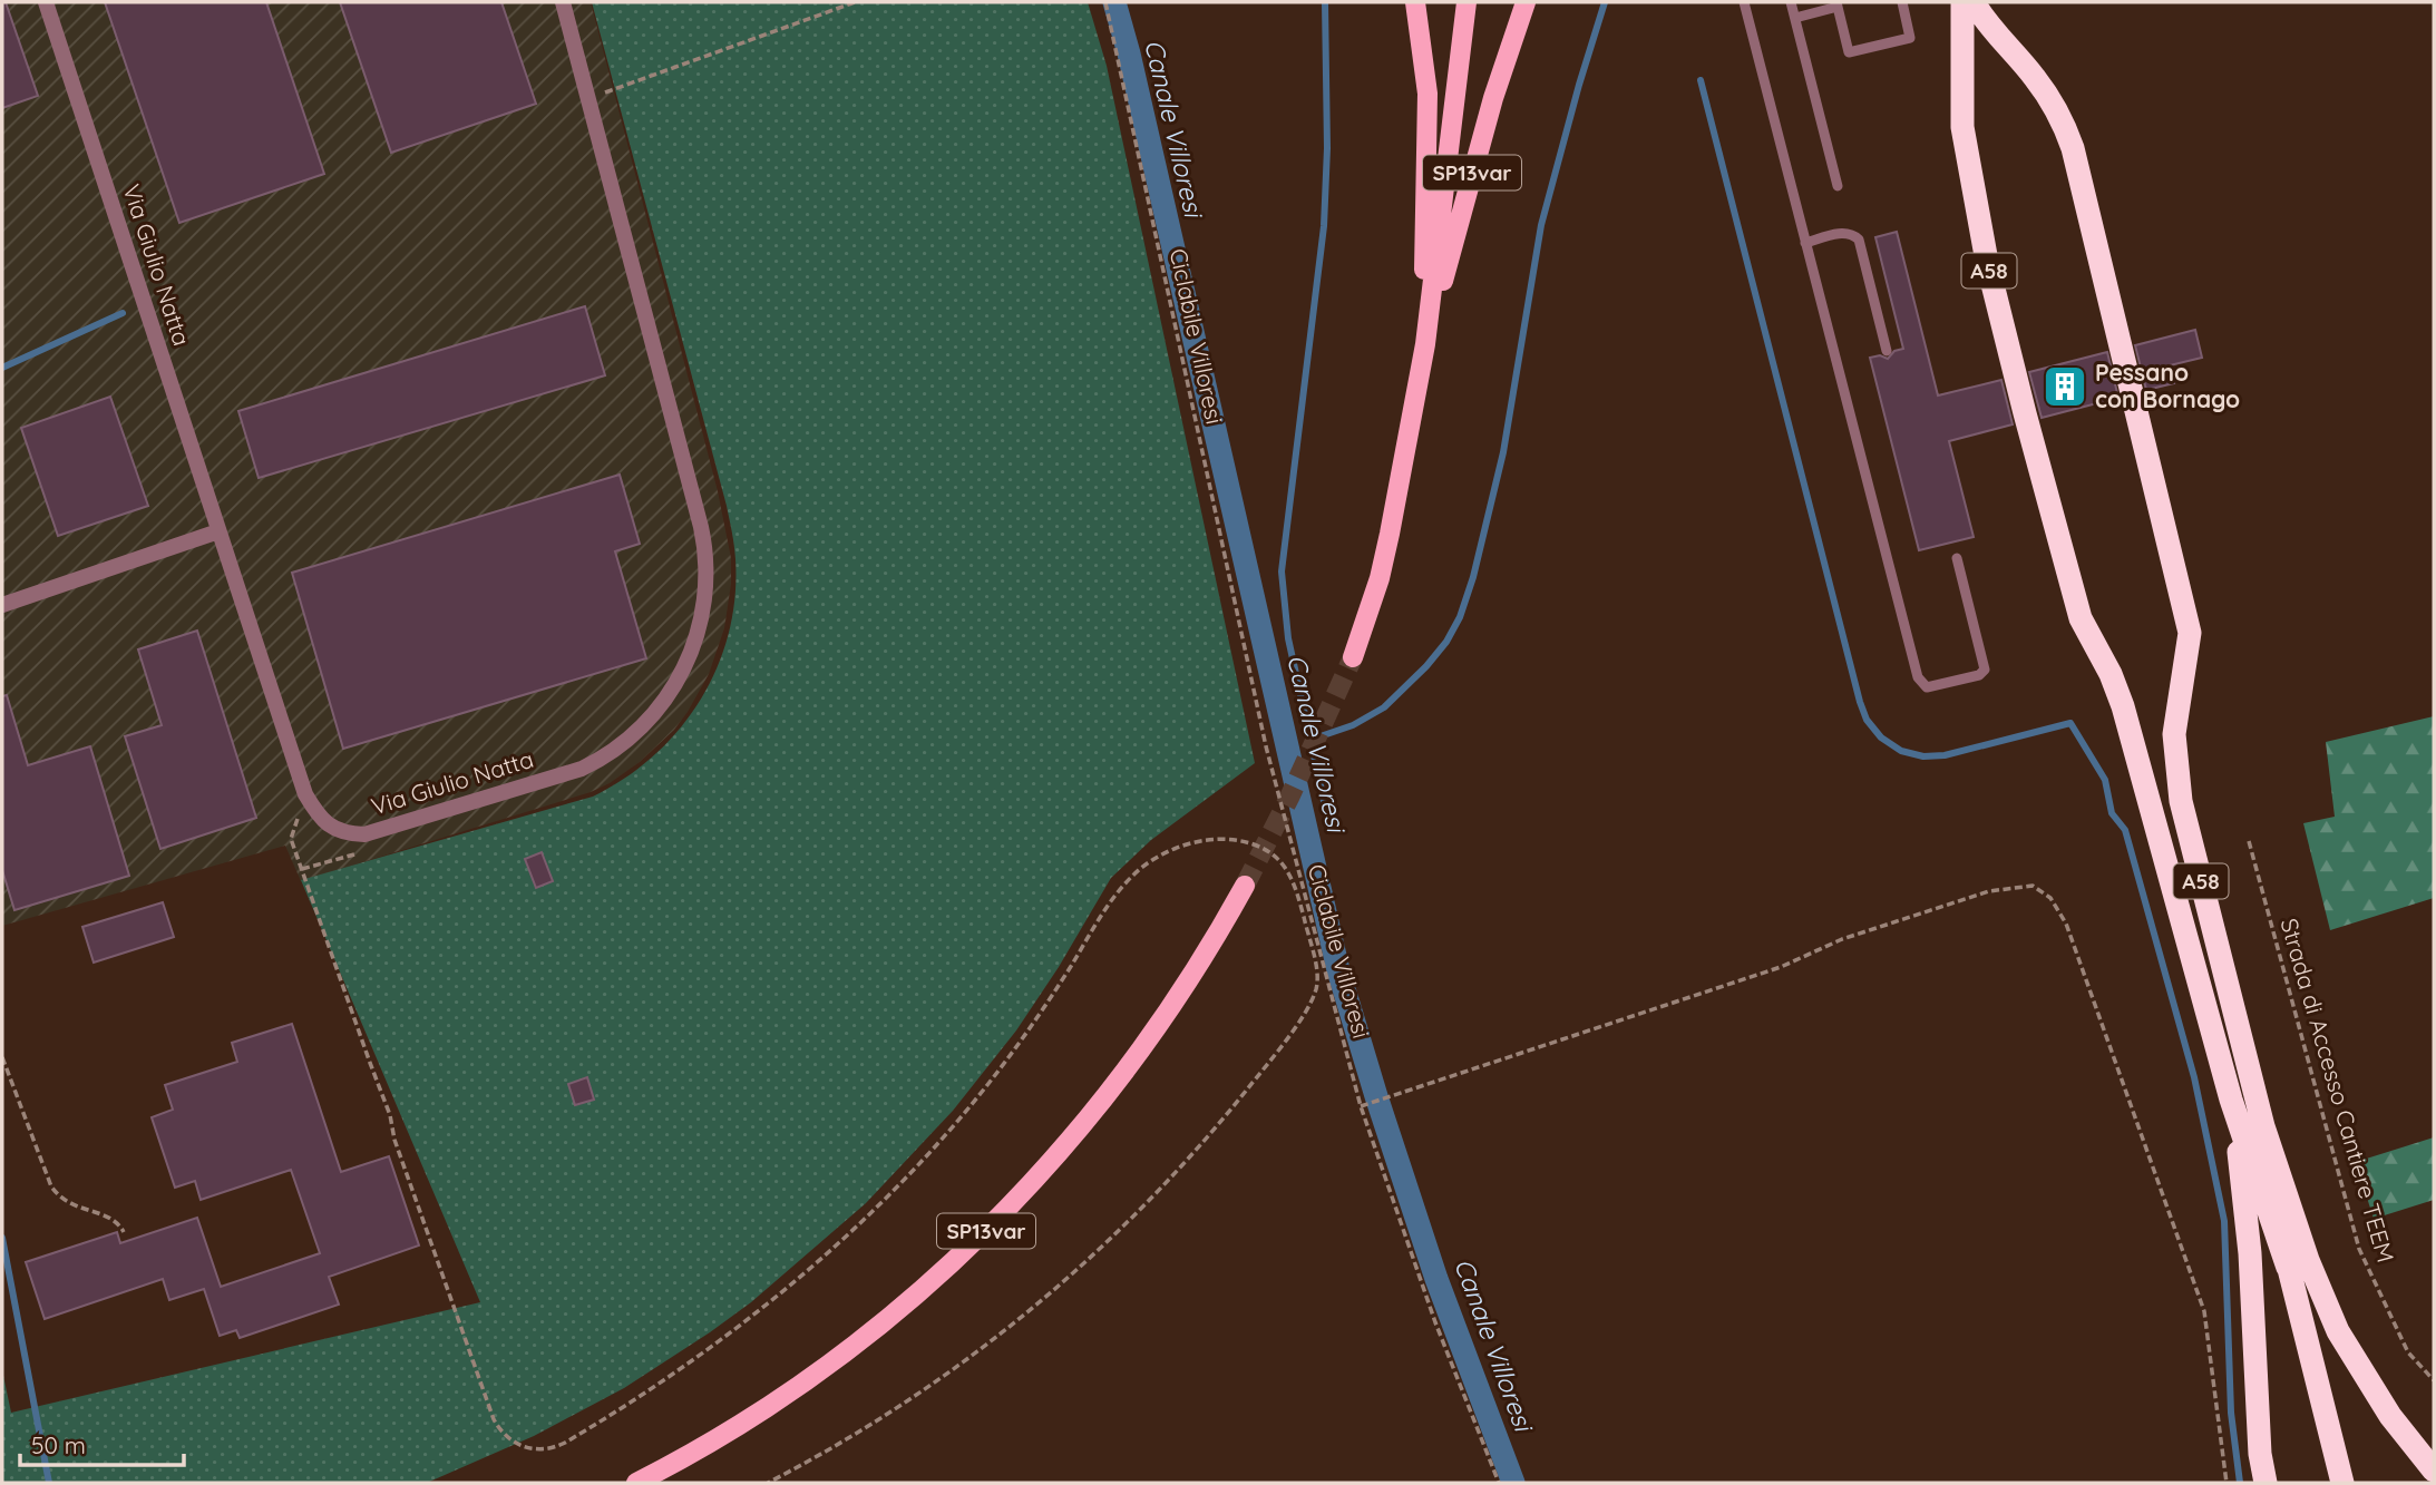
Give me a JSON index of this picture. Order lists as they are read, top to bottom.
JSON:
{
  "streets": {
    "highway": ["A58"],
    "main road": ["SP13var"],
    "street": ["Via Giulio Natta"],
    "path": ["Ciclabile Villoresi", "Strada di Accesso Cantiere TEEM"]
  },
  "water": ["Canale Villoresi"],
  "places": {
    "building": ["Pessano con Bornago"]
  },
  "scale_bar": "50 m"
}
